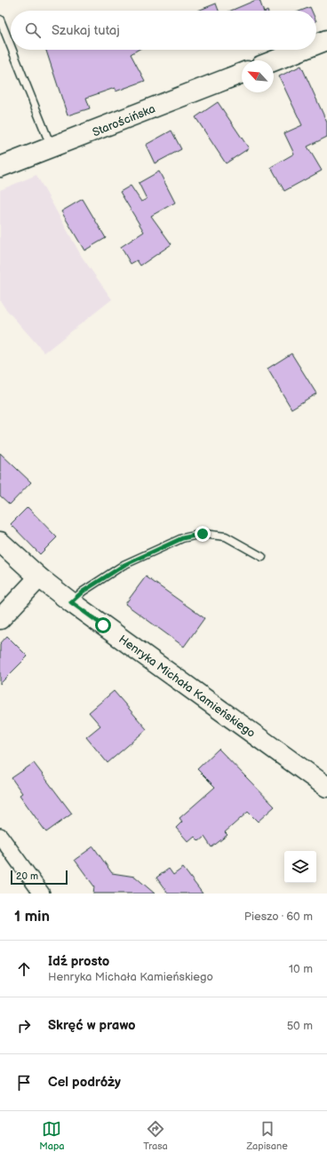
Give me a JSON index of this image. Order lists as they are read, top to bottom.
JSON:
{
  "streets": {
    "street": ["Starościńska", "Henryka Michała Kamieńskiego"]
  },
  "scale_bar": "20 m",
  "north": "top left",
  "page": {
    "search": "Szukaj tutaj",
    "scale": "20 m",
    "heading": ["1 min", "Pieszo · 60 m"],
    "list": [
      ["Idź prosto", "Henryka Michała Kamieńskiego", "10 m"],
      ["Skręć w prawo", "50 m"],
      "Cel podróży"
    ],
    "nav": ["Mapa", "Trasa", "Zapisane"]
  }
}
